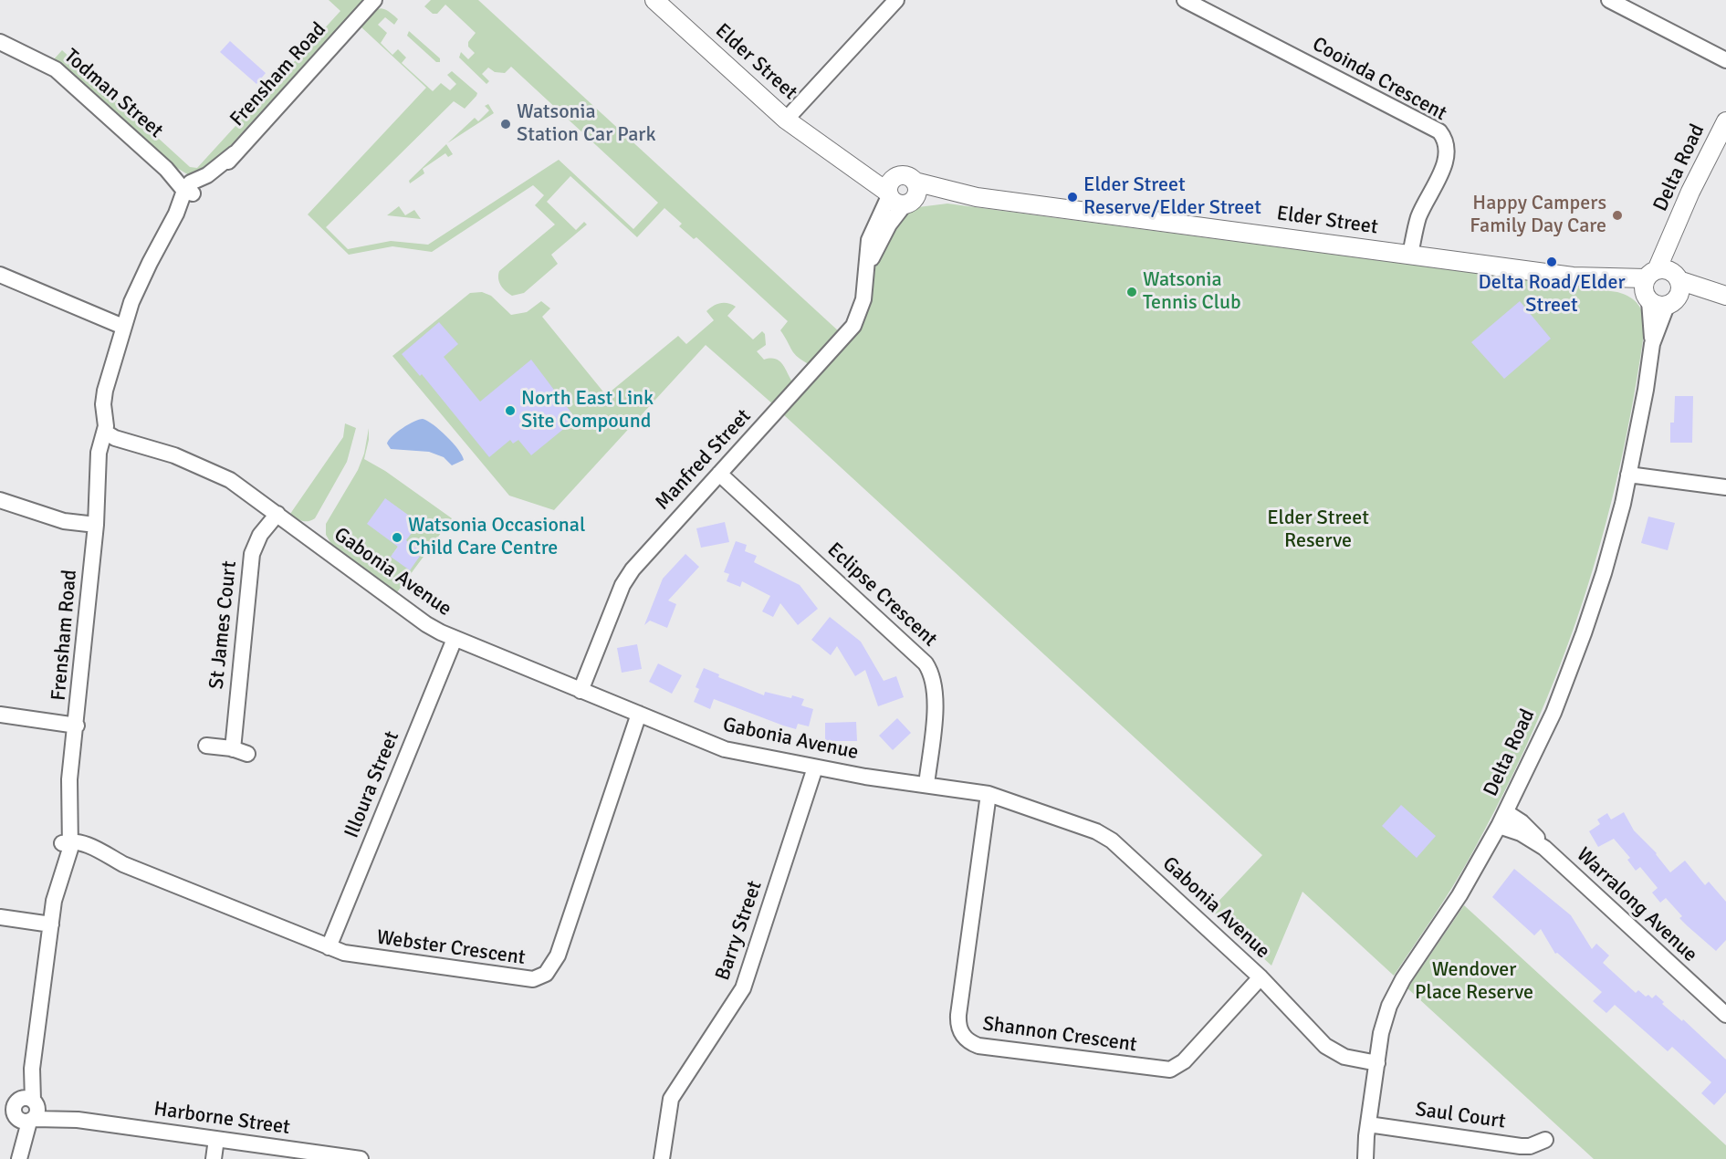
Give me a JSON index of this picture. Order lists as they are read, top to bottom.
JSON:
{
  "streets": {
    "street": [
      "Elder Street",
      "Frensham Road",
      "Cooinda Crescent",
      "Todman Street",
      "Delta Road",
      "Manfred Street",
      "Gabonia Avenue",
      "Eclipse Crescent",
      "St James Court",
      "Illoura Street",
      "Warralong Avenue",
      "Barry Street",
      "Webster Crescent",
      "Shannon Crescent",
      "Saul Court",
      "Harborne Street"
    ]
  },
  "crossings": [
    ["Elder Street", "Cooinda Crescent"],
    ["Elder Street", "Delta Road"],
    ["Elder Street", "Manfred Street"],
    ["Frensham Road", "Todman Street"],
    ["Frensham Road", "Gabonia Avenue"],
    ["Frensham Road", "Webster Crescent"],
    ["Frensham Road", "Harborne Street"],
    ["Delta Road", "Gabonia Avenue"],
    ["Delta Road", "Warralong Avenue"],
    ["Delta Road", "Saul Court"],
    ["Manfred Street", "Gabonia Avenue"],
    ["Manfred Street", "Eclipse Crescent"],
    ["Gabonia Avenue", "Eclipse Crescent"],
    ["Gabonia Avenue", "St James Court"],
    ["Gabonia Avenue", "Illoura Street"],
    ["Gabonia Avenue", "Barry Street"],
    ["Gabonia Avenue", "Webster Crescent"],
    ["Gabonia Avenue", "Shannon Crescent"],
    ["Illoura Street", "Webster Crescent"]
  ],
  "parks": ["Elder Street Reserve", "Wendover Place Reserve"],
  "places": [
    "Watsonia Station Car Park",
    "Elder Street Reserve/Elder Street",
    "Happy Campers Family Day Care",
    "Delta Road/Elder Street",
    "Watsonia Tennis Club",
    "North East Link Site Compound",
    "Watsonia Occasional Child Care Centre"
  ]
}
